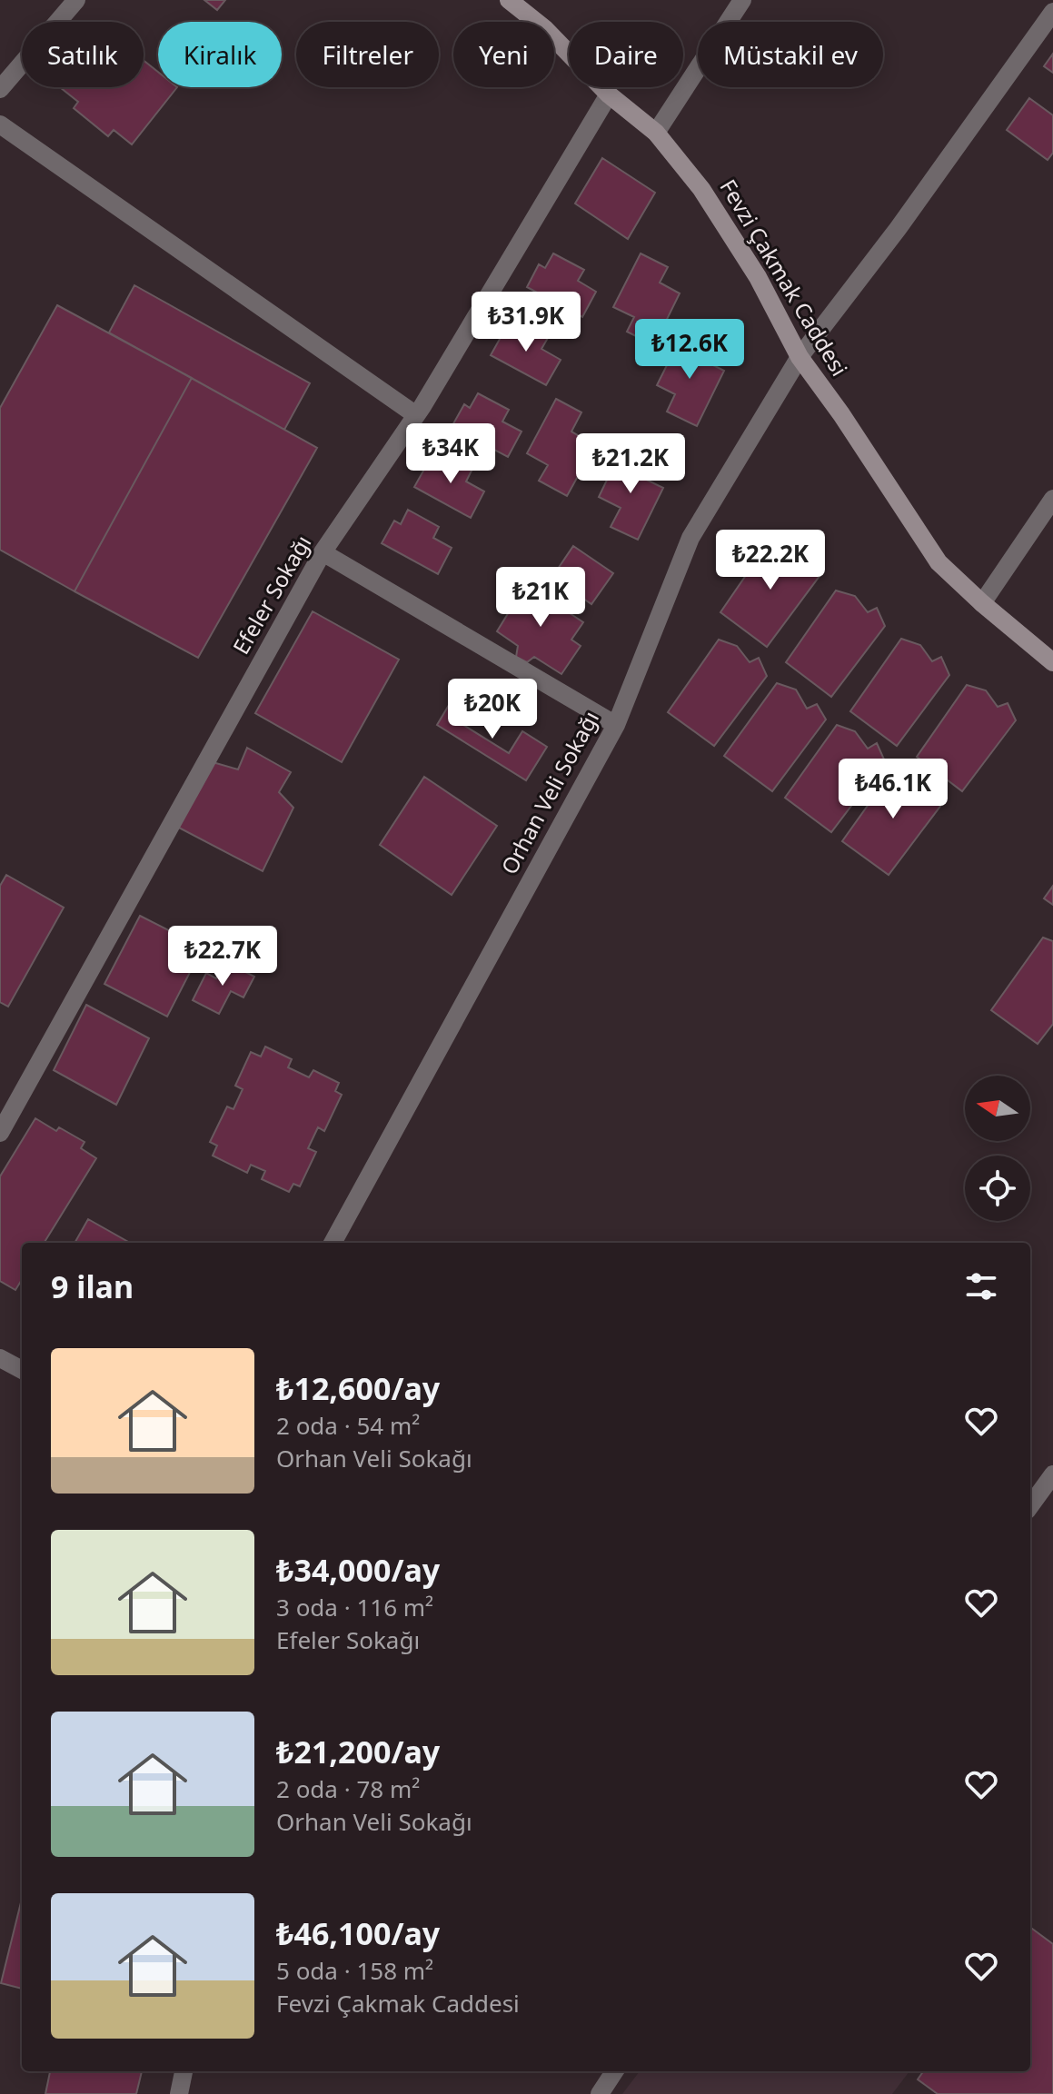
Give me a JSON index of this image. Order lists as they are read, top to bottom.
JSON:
{
  "streets": {
    "street": ["Fevzi Çakmak Caddesi", "Efeler Sokağı", "Orhan Veli Sokağı"]
  },
  "crossings": [
    ["Fevzi Çakmak Caddesi", "Efeler Sokağı"],
    ["Fevzi Çakmak Caddesi", "Orhan Veli Sokağı"]
  ],
  "north": "left",
  "page": {
    "chip": [
      "Satılık",
      "Kiralık",
      "Filtreler",
      "Yeni",
      "Daire",
      "Müstakil ev"
    ],
    "price": [
      "₺31.9K",
      "₺12.6K",
      "₺34K",
      "₺21.2K",
      "₺22.2K",
      "₺21K",
      "₺20K",
      "₺46.1K",
      "₺22.7K"
    ],
    "heading": "9 ilan",
    "list": [
      {
        "name": "₺12,600/ay",
        "note": "2 oda · 54 m² · Orhan Veli Sokağı"
      },
      {
        "name": "₺34,000/ay",
        "note": "3 oda · 116 m² · Efeler Sokağı"
      },
      {
        "name": "₺21,200/ay",
        "note": "2 oda · 78 m² · Orhan Veli Sokağı"
      },
      {
        "name": "₺46,100/ay",
        "note": "5 oda · 158 m² · Fevzi Çakmak Caddesi"
      }
    ]
  }
}
